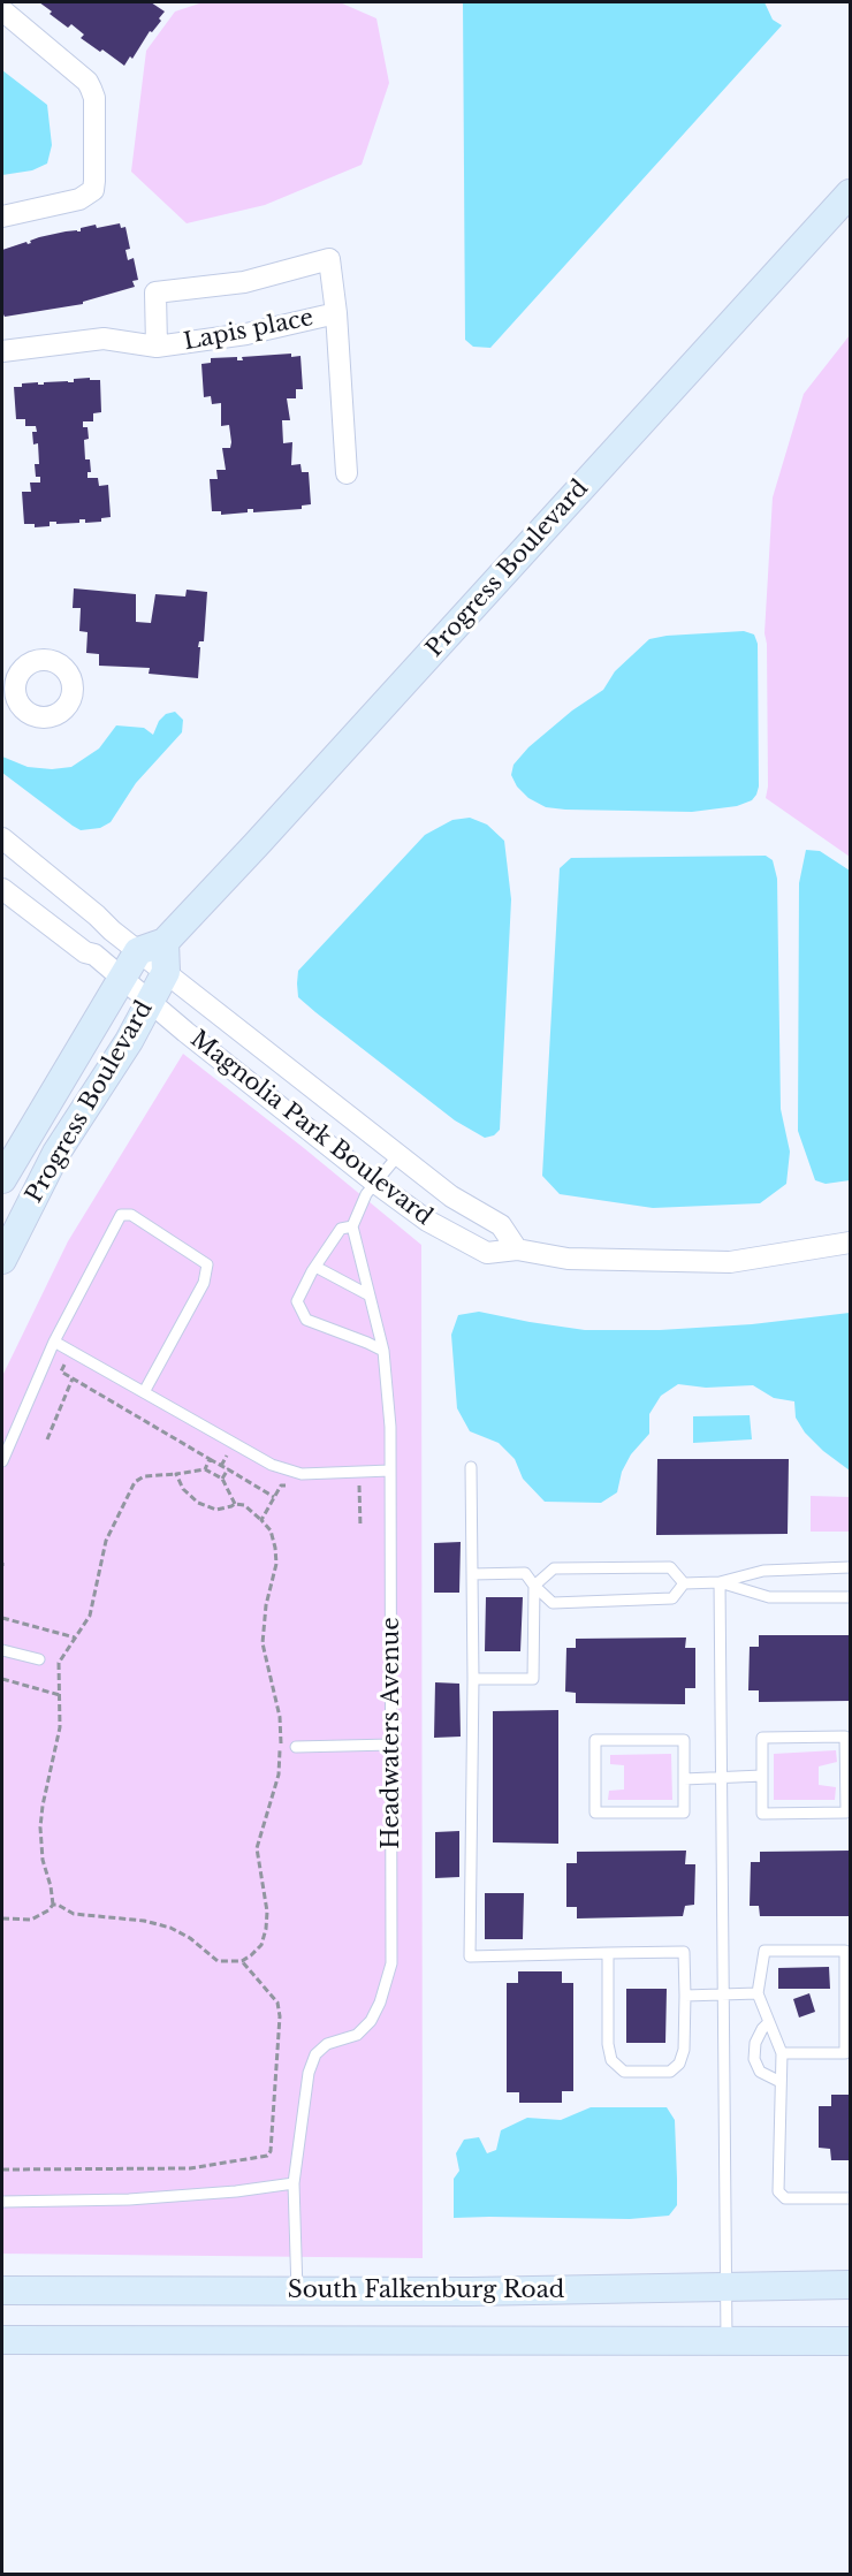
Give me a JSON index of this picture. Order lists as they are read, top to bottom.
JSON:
{
  "streets": {
    "street": [
      "Lapis place",
      "Progress Boulevard",
      "Magnolia Park Boulevard",
      "South Falkenburg Road"
    ],
    "lane": ["Headwaters Avenue"]
  },
  "crossings": [
    ["Progress Boulevard", "Magnolia Park Boulevard"],
    ["Headwaters Avenue", "South Falkenburg Road"]
  ]
}
